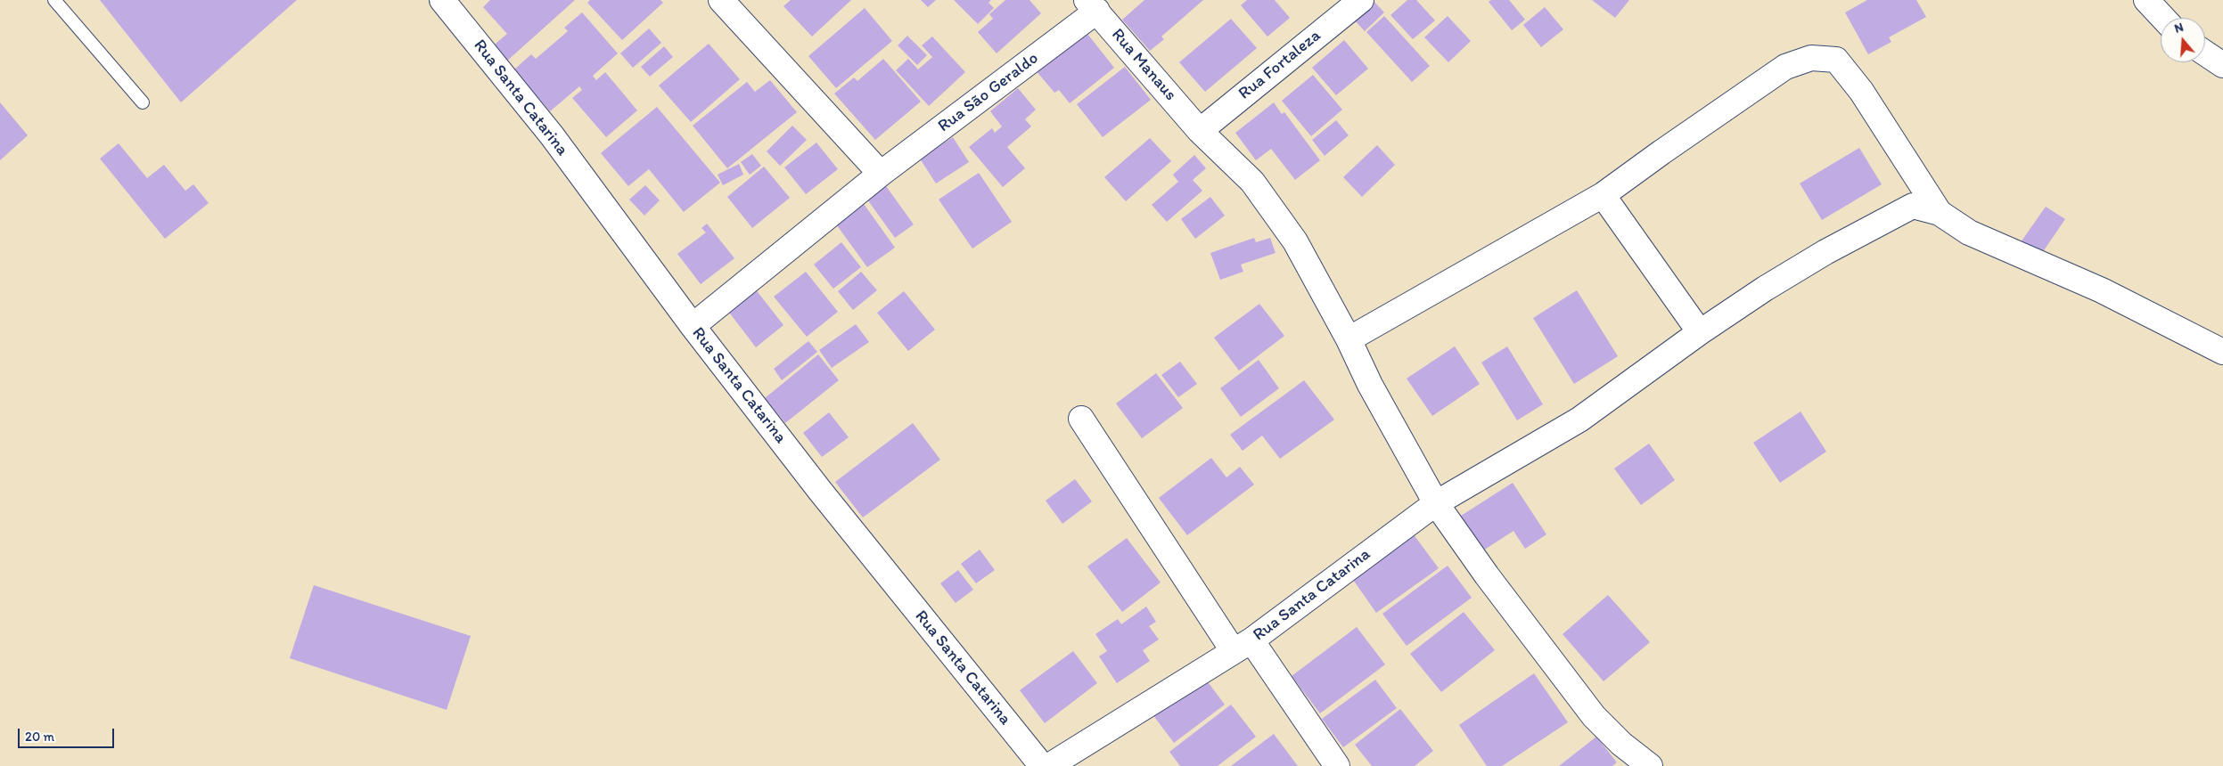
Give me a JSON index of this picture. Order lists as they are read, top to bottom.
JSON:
{
  "streets": {
    "street": [
      "Rua Manaus",
      "Rua Fortaleza",
      "Rua São Geraldo",
      "Rua Santa Catarina"
    ]
  },
  "crossings": [
    ["Rua Manaus", "Rua Fortaleza"],
    ["Rua Manaus", "Rua São Geraldo"],
    ["Rua Manaus", "Rua Santa Catarina"],
    ["Rua São Geraldo", "Rua Santa Catarina"]
  ],
  "scale_bar": "20 m",
  "north": "top"
}
